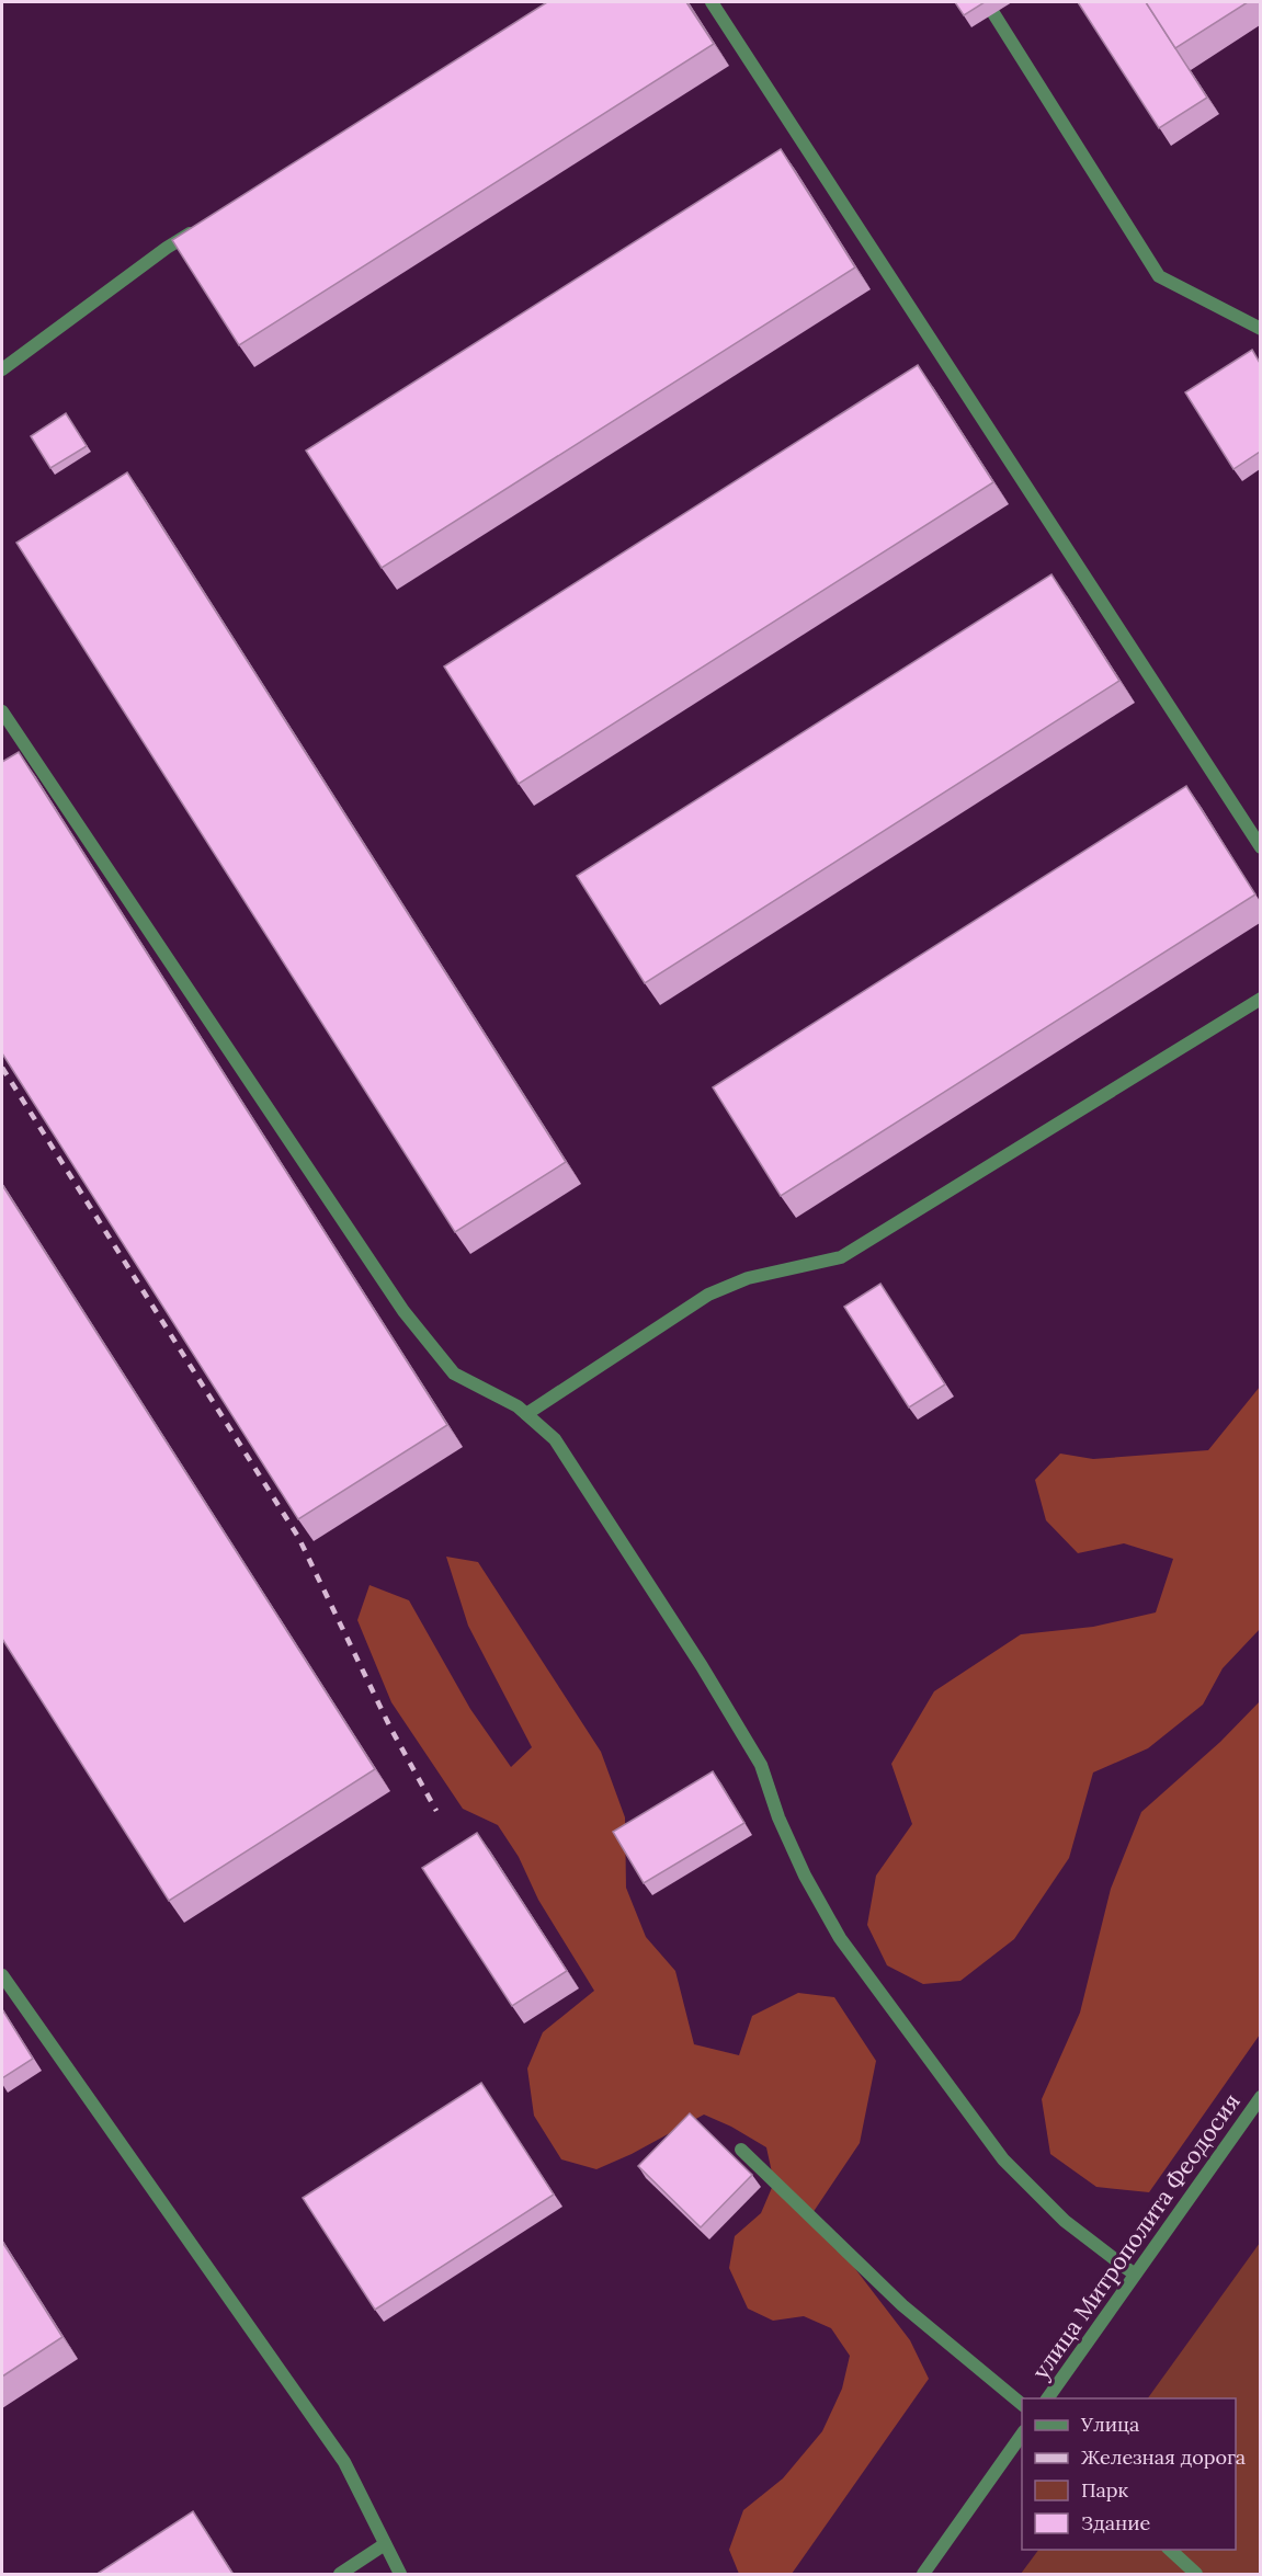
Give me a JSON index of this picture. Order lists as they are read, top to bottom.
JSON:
{
  "streets": {
    "street": ["улица Митрополита Феодосия"]
  },
  "legend": [
    "Улица",
    "Железная дорога",
    "Парк",
    "Здание"
  ]
}
